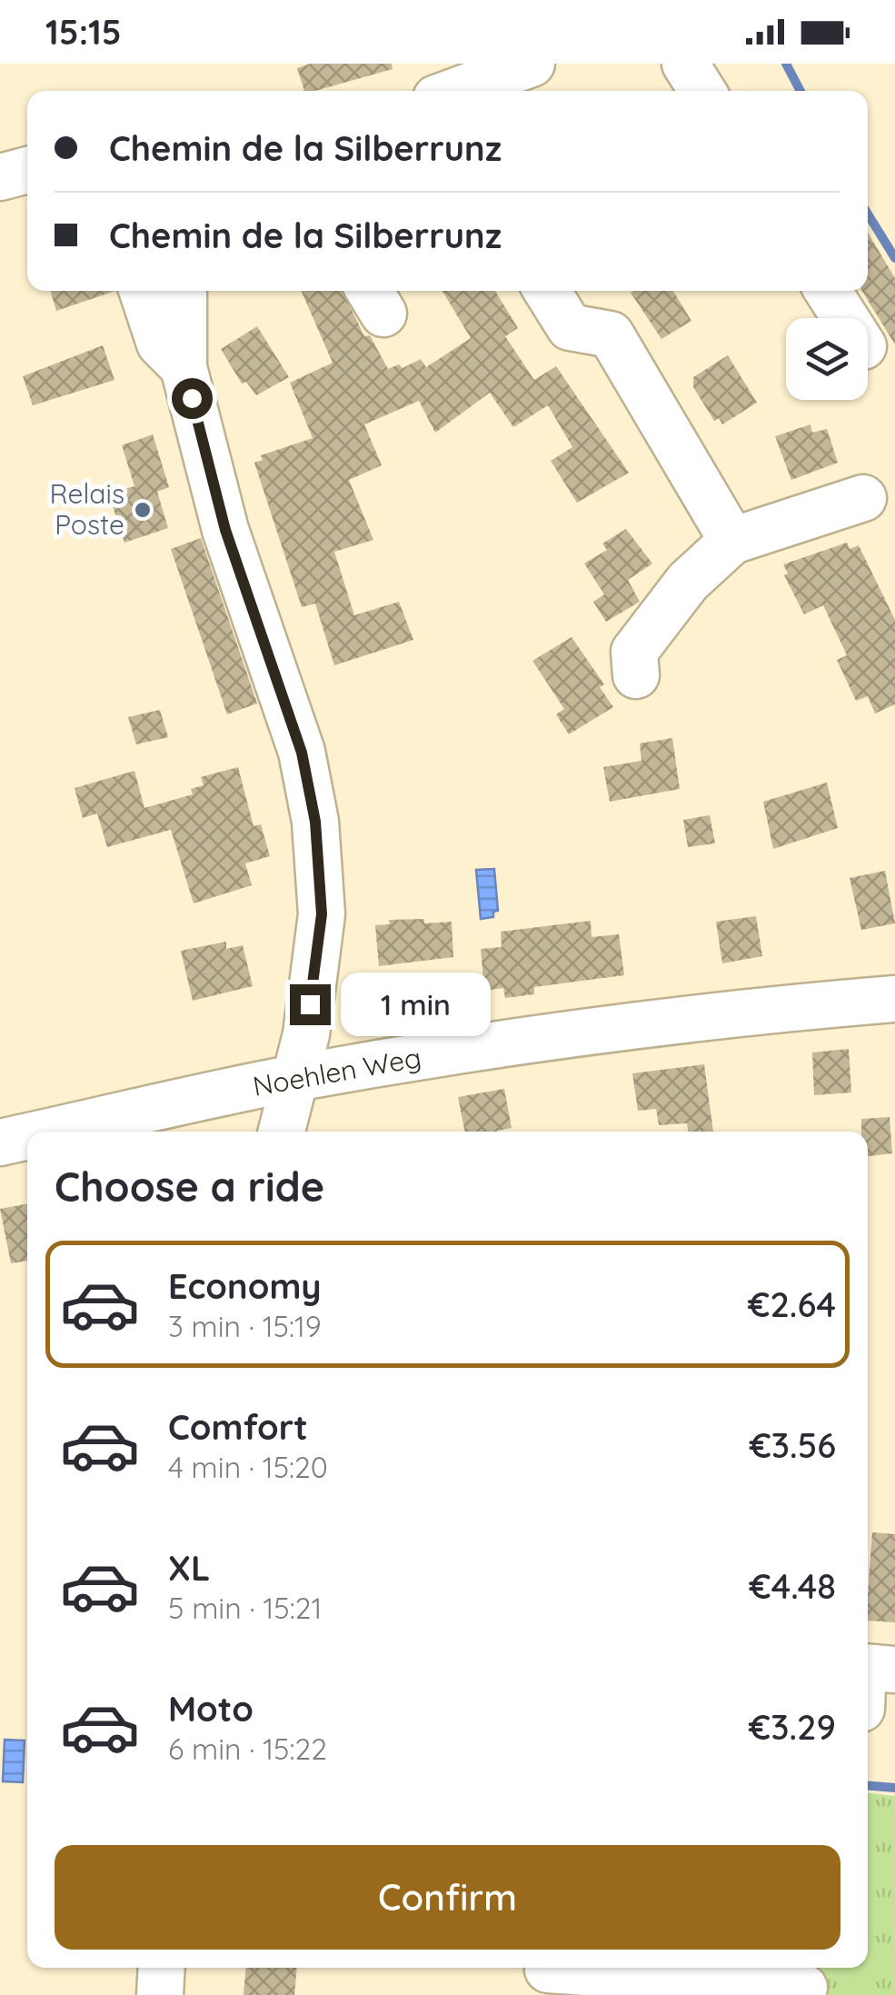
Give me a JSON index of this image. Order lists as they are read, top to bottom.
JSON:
{
  "streets": {
    "street": ["Noehlen Weg"]
  },
  "places": ["Relais Poste"],
  "page": {
    "status": "15:15",
    "banner": ["Chemin de la Silberrunz", "Chemin de la Silberrunz"],
    "bubble": "1 min",
    "heading": "Choose a ride",
    "list": [
      {
        "name": "Economy",
        "note": "3 min · 15:19",
        "value": "€2.64"
      },
      {
        "name": "Comfort",
        "note": "4 min · 15:20",
        "value": "€3.56"
      },
      {
        "name": "XL",
        "note": "5 min · 15:21",
        "value": "€4.48"
      },
      {
        "name": "Moto",
        "note": "6 min · 15:22",
        "value": "€3.29"
      }
    ],
    "buttons": "Confirm"
  }
}
